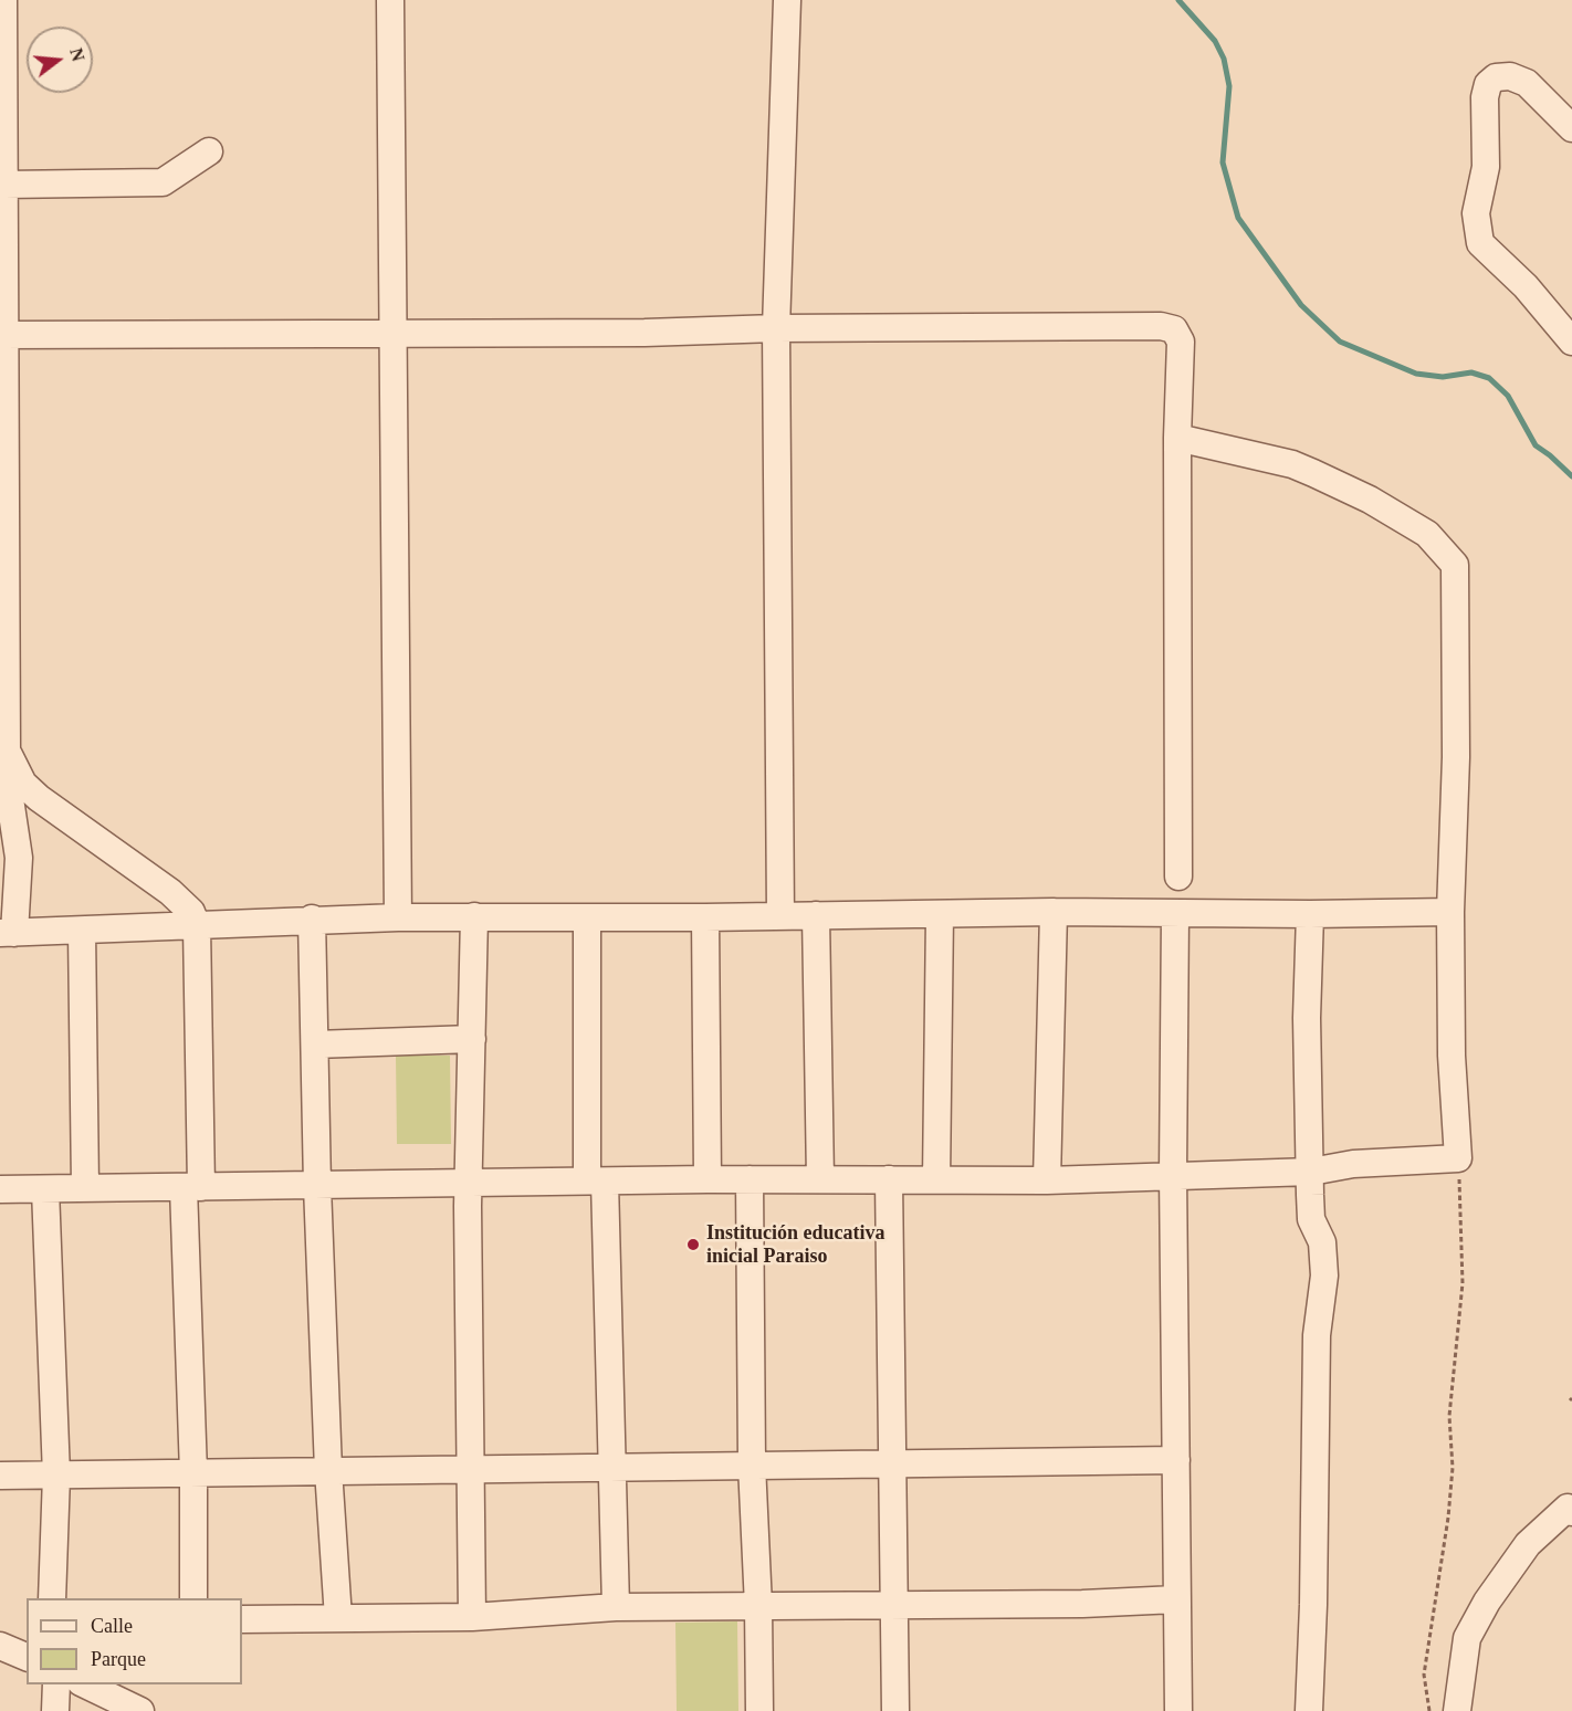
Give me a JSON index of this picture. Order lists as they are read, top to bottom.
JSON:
{
  "places": ["Institución educativa inicial Paraiso"],
  "legend": ["Calle", "Parque"],
  "north": "right"
}
